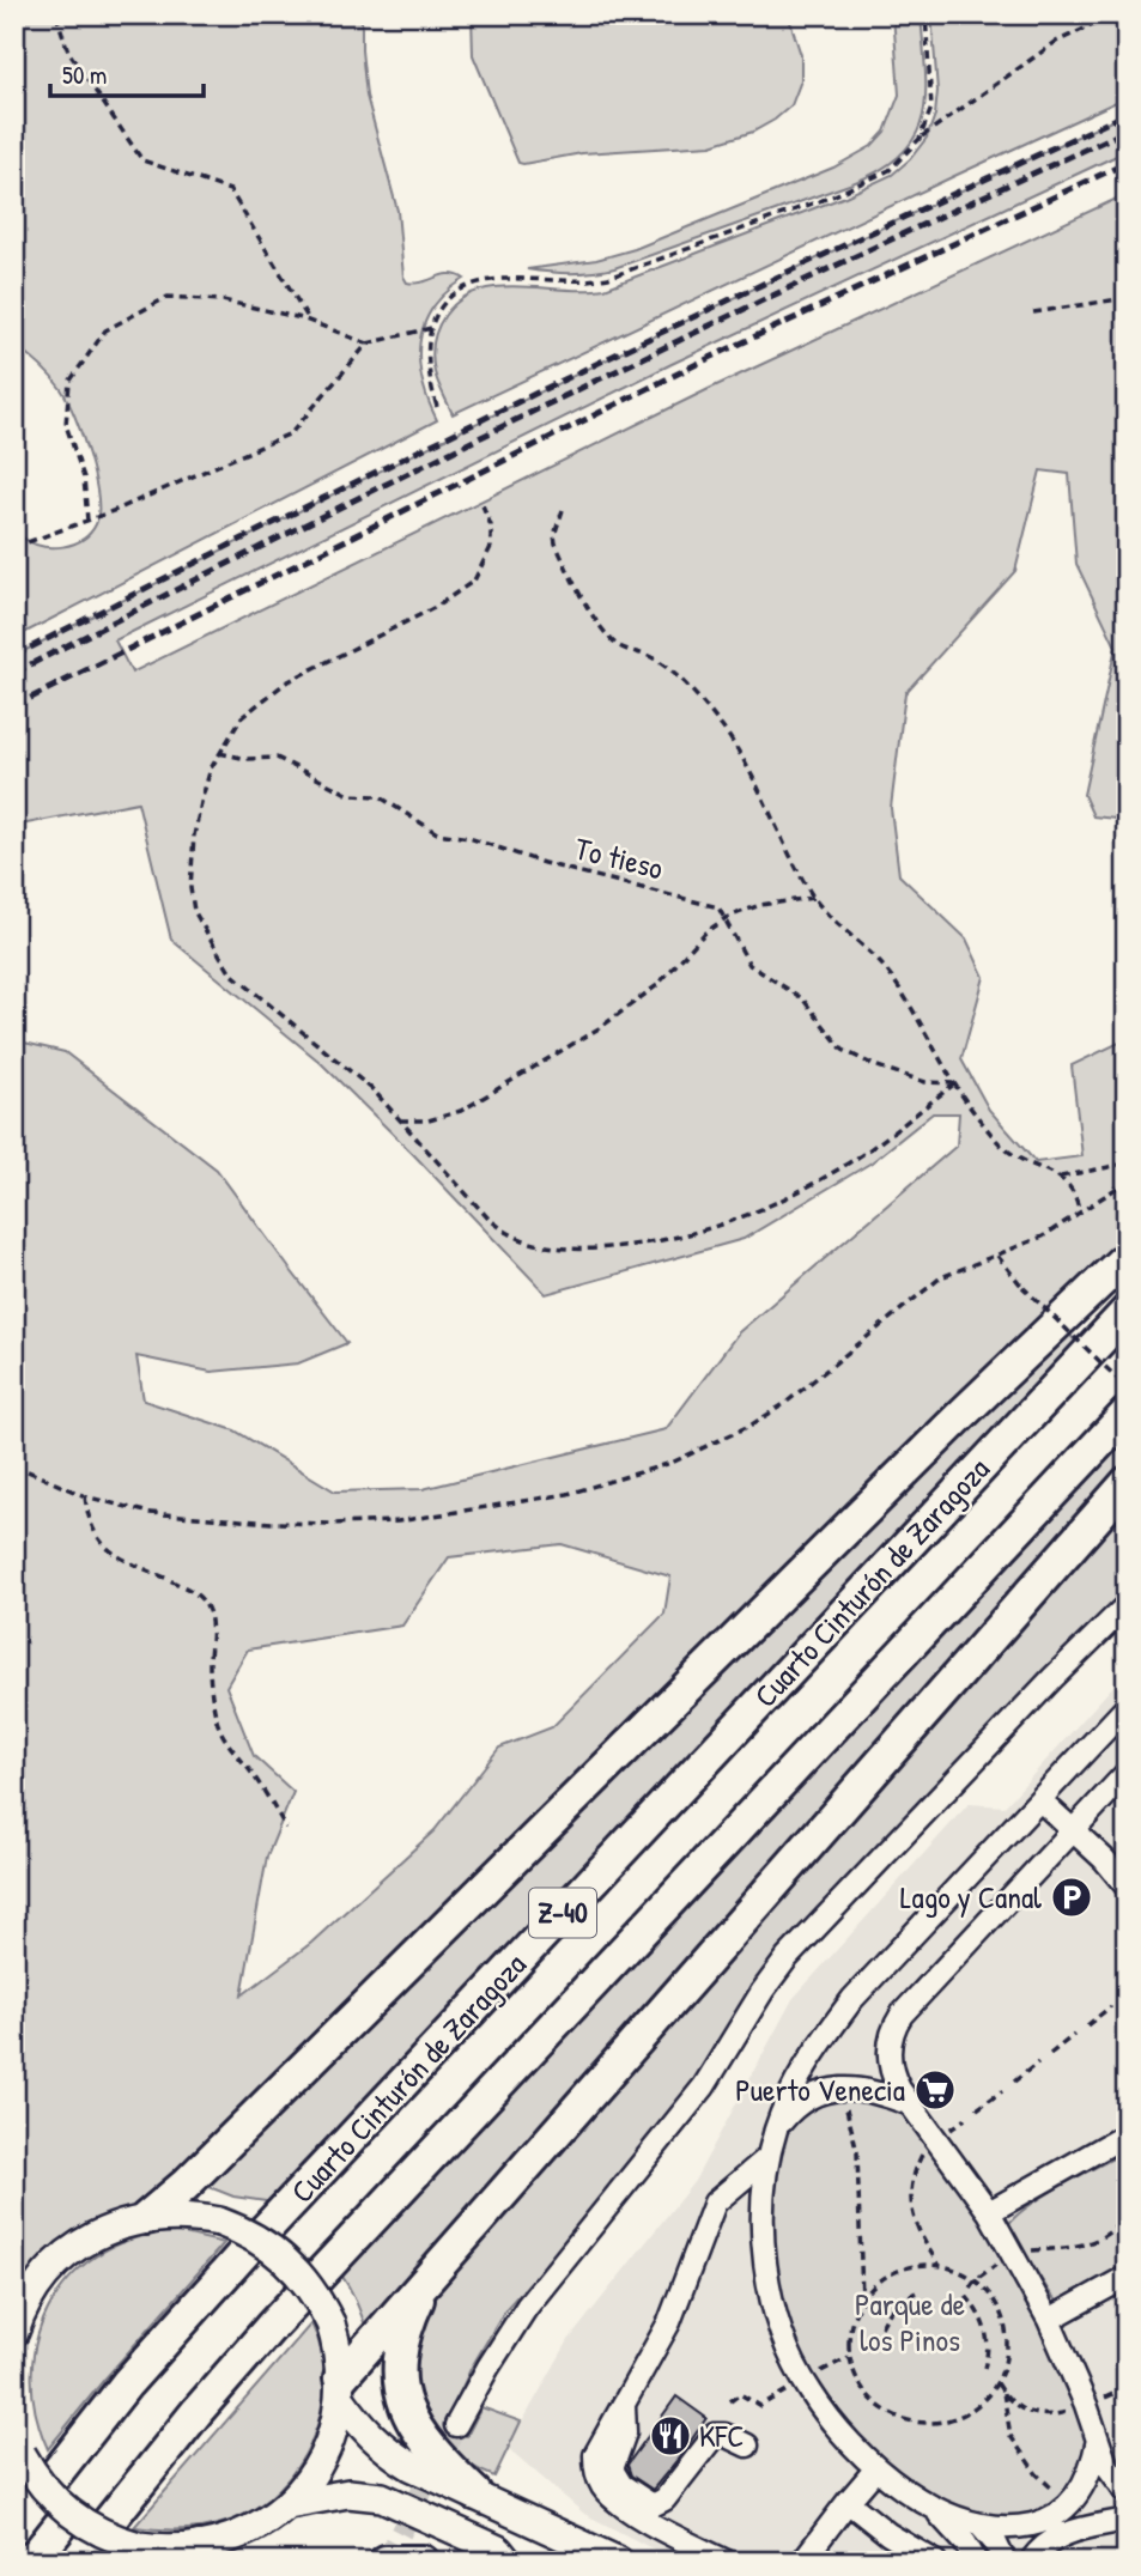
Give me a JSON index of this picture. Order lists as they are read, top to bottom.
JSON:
{
  "streets": {
    "highway": ["Cuarto Cinturón de Zaragoza", "Z-40"],
    "path": ["To tieso"]
  },
  "parks": ["Parque de los Pinos"],
  "places": {
    "parking": ["Lago y Canal"],
    "supermarket": ["Puerto Venecia"],
    "restaurant": ["KFC"]
  },
  "scale_bar": "50 m"
}
